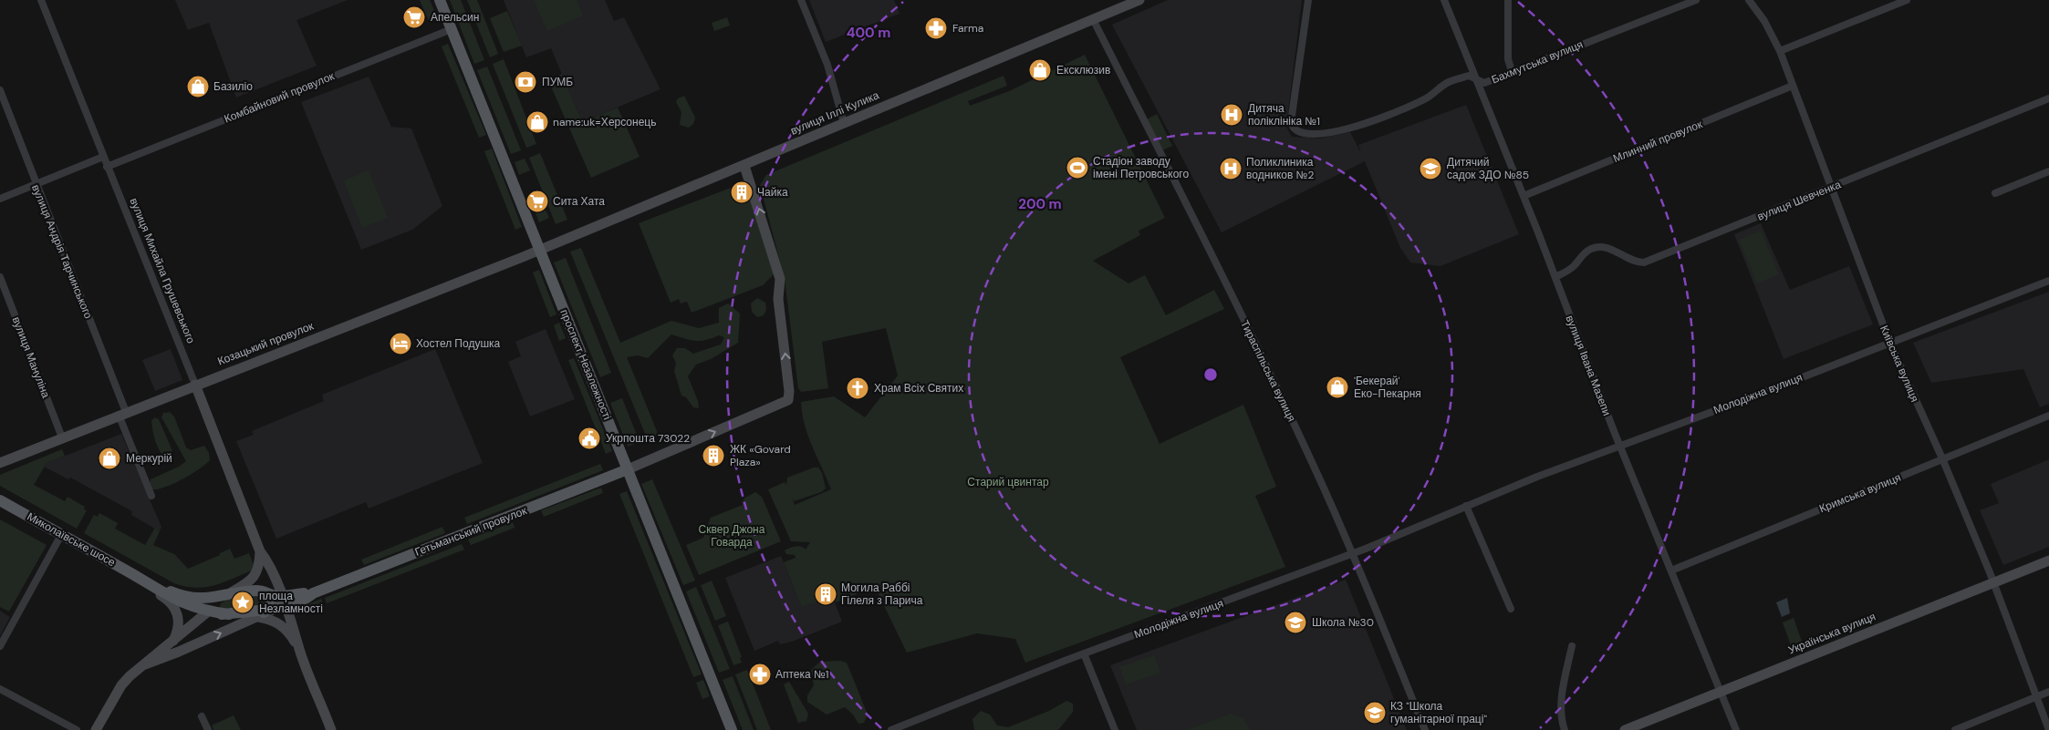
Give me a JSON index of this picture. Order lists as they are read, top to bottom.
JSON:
{
  "streets": {
    "main road": ["проспект Незалежності", "Гетьманський провулок", "Миколаївське шосе"],
    "street": [
      "Бахмутська вулиця",
      "Комбайновий провулок",
      "вулиця Іллі Кулика",
      "Млинний провулок",
      "вулиця Шевченка",
      "вулиця Андрія Тарчинського",
      "вулиця Михайла Грушевського",
      "Козацький провулок",
      "вулиця Мануліна",
      "Київська вулиця",
      "вулиця Івана Мазепи",
      "Тираспільська вулиця",
      "Молодіжна вулиця",
      "Кримська вулиця",
      "Українська вулиця"
    ]
  },
  "crossings": [
    ["Бахмутська вулиця", "вулиця Івана Мазепи"],
    ["Комбайновий провулок", "вулиця Михайла Грушевського"],
    ["Комбайновий провулок", "проспект Незалежності"],
    ["вулиця Іллі Кулика", "Козацький провулок"],
    ["вулиця Іллі Кулика", "проспект Незалежності"],
    ["вулиця Іллі Кулика", "Тираспільська вулиця"],
    ["Млинний провулок", "Київська вулиця"],
    ["Млинний провулок", "вулиця Івана Мазепи"],
    ["вулиця Шевченка", "Київська вулиця"],
    ["вулиця Шевченка", "вулиця Івана Мазепи"],
    ["вулиця Андрія Тарчинського", "Козацький провулок"],
    ["вулиця Михайла Грушевського", "Козацький провулок"],
    ["Козацький провулок", "вулиця Мануліна"],
    ["Козацький провулок", "проспект Незалежності"],
    ["Київська вулиця", "Молодіжна вулиця"],
    ["Київська вулиця", "Кримська вулиця"],
    ["Київська вулиця", "Українська вулиця"],
    ["проспект Незалежності", "Гетьманський провулок"],
    ["вулиця Івана Мазепи", "Молодіжна вулиця"],
    ["вулиця Івана Мазепи", "Кримська вулиця"],
    ["вулиця Івана Мазепи", "Українська вулиця"],
    ["Тираспільська вулиця", "Молодіжна вулиця"]
  ],
  "parks": ["Старий цвинтар", "Сквер Джона Говарда"],
  "places": {
    "supermarket": ["Апельсин", "Сита Хата"],
    "pharmacy": ["Farma", "Аптека №1"],
    "shop": [
      "Ексклюзив",
      "Базиліо",
      "name:uk=Херсонець",
      "'Бекерай' Еко-Пекарня",
      "Меркурій"
    ],
    "bank": ["ПУМБ"],
    "hospital": ["Дитяча поліклініка №1", "Поликлиника водников №2"],
    "sports": ["Стадіон заводу імені Петровського"],
    "school or university": ["Дитячий садок ЗДО №85", "Школа №30", "КЗ \"Школа гуманітарної праці\""],
    "building": ["Чайка", "ЖК «Govard Plaza»", "Могила Раббі Гілеля з Парича"],
    "hotel": ["Хостел Подушка"],
    "church": ["Храм Всіх Святих"],
    "public building": ["Укрпошта 73022"],
    "place": ["площа Незламності"]
  },
  "rings": ["400 m", "200 m"]
}
